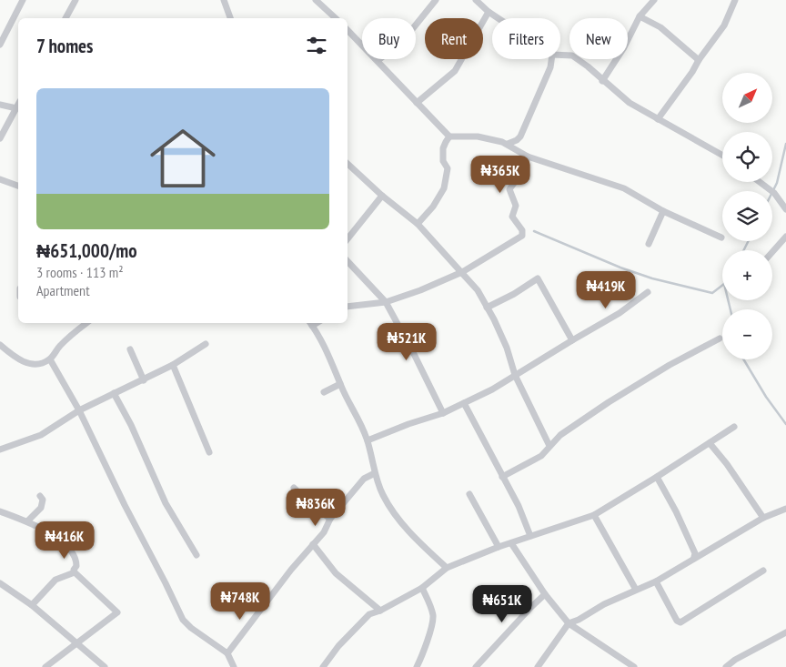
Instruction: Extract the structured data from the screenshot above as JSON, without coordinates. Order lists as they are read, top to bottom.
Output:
{
  "north": "top right",
  "page": {
    "chip": [
      "Buy",
      "Rent",
      "Filters",
      "New"
    ],
    "heading": "7 homes",
    "map_buttons": ["+", "−"],
    "list": [
      {
        "name": "₦651,000/mo",
        "note": "3 rooms · 113 m² · Apartment"
      }
    ],
    "price": [
      "₦365K",
      "₦419K",
      "₦521K",
      "₦836K",
      "₦416K",
      "₦748K",
      "₦651K"
    ]
  }
}
